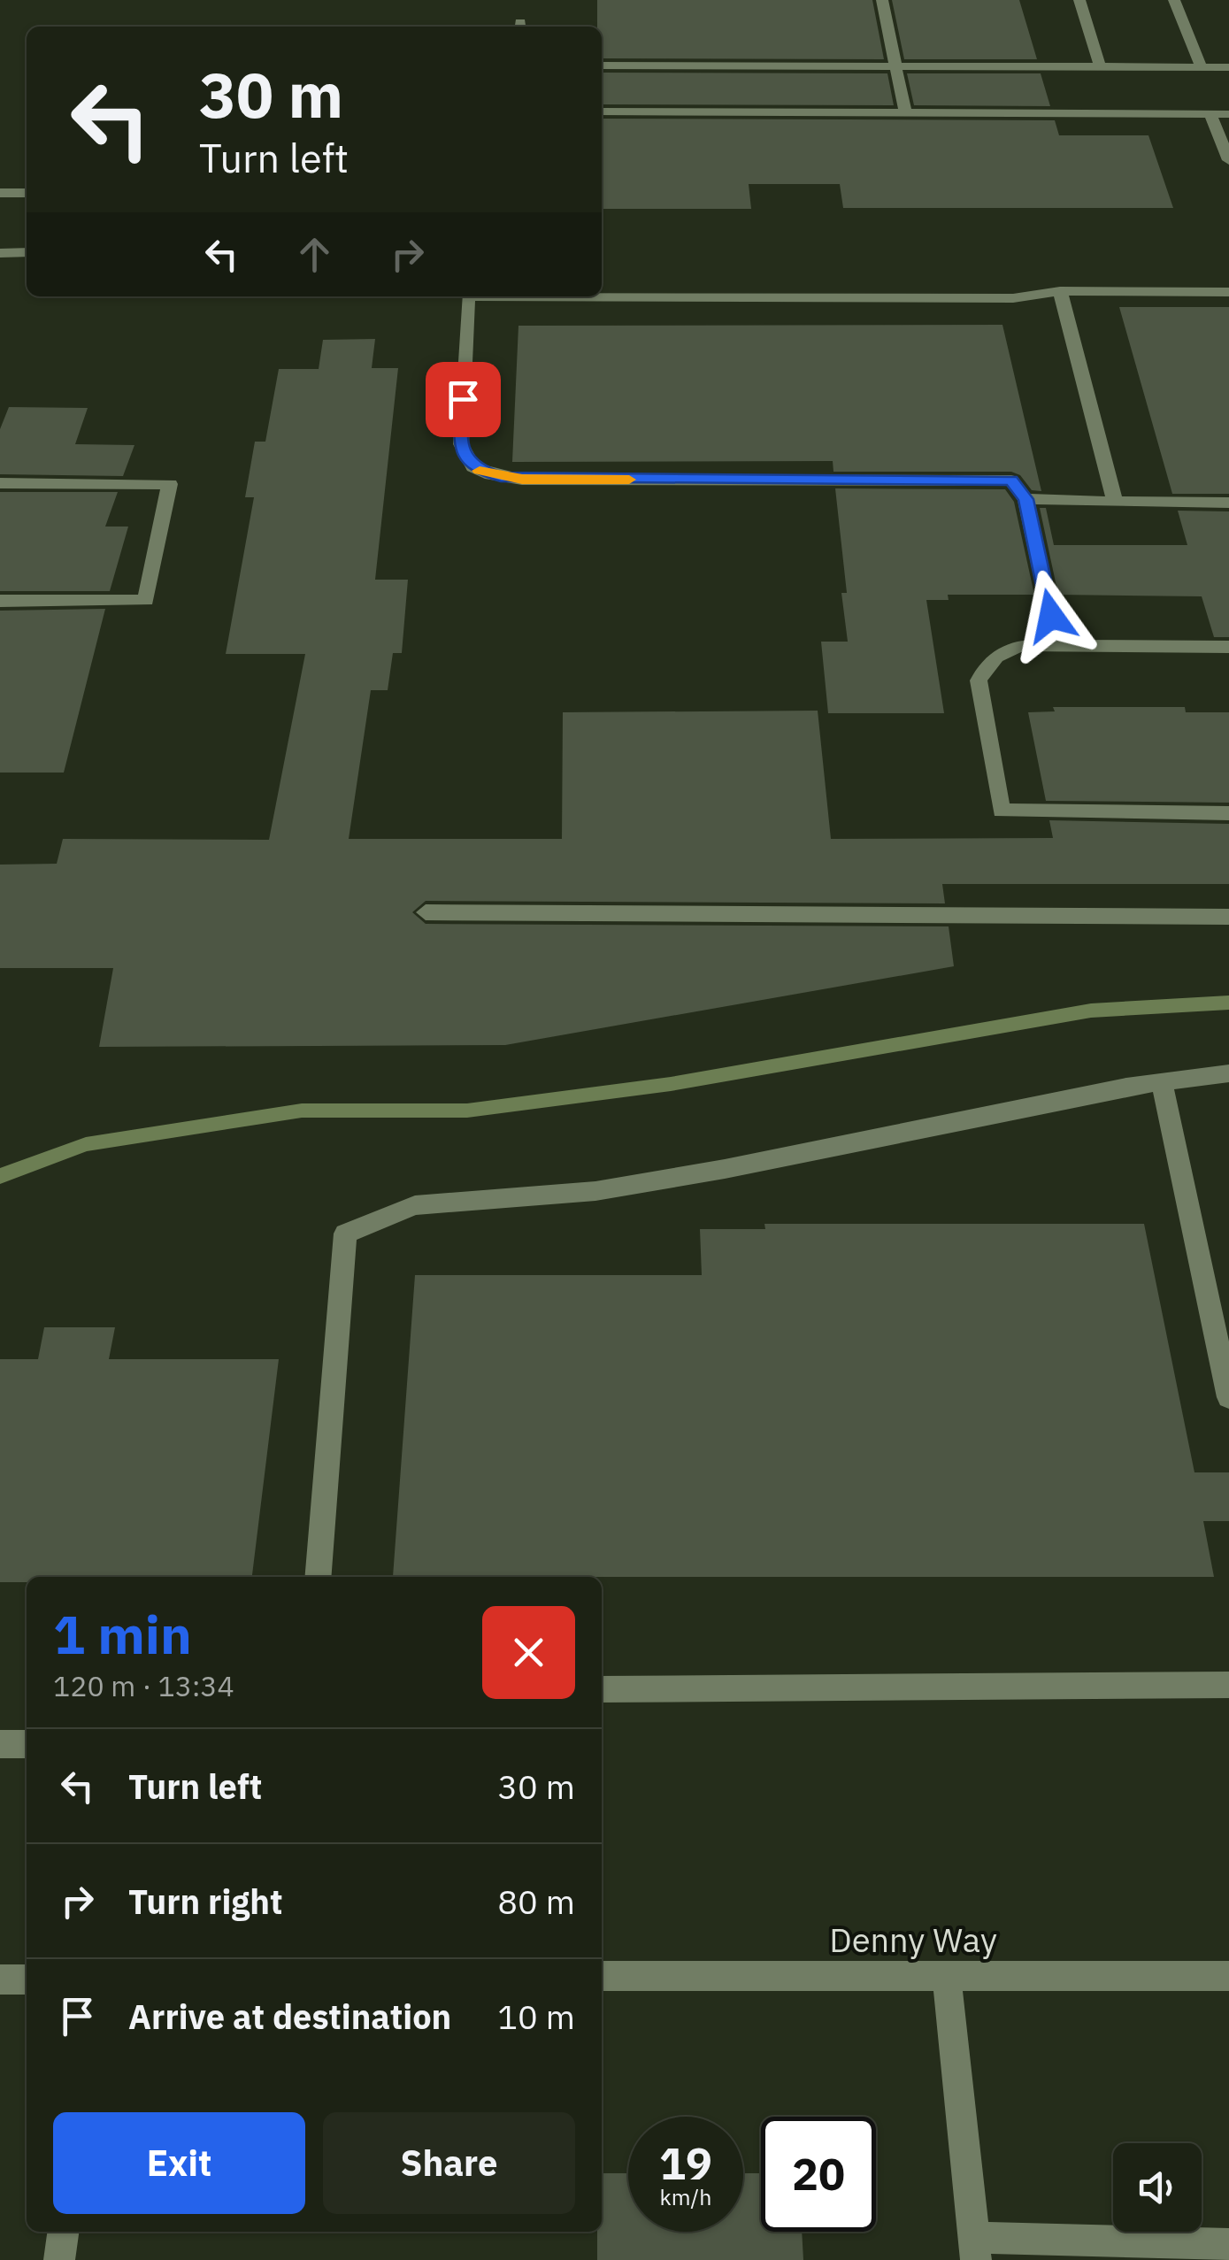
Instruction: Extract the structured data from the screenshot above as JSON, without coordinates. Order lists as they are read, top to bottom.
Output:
{
  "streets": {
    "street": ["Denny Way"]
  },
  "page": {
    "turn": ["30 m", "Turn left"],
    "heading": ["1 min", "120 m · 13:34"],
    "list": [
      {
        "name": "Turn left",
        "value": "30 m"
      },
      {
        "name": "Turn right",
        "value": "80 m"
      },
      {
        "name": "Arrive at destination",
        "value": "10 m"
      }
    ],
    "buttons": ["Exit", "Share"],
    "speed": "19 km/h",
    "limit": "20"
  }
}
